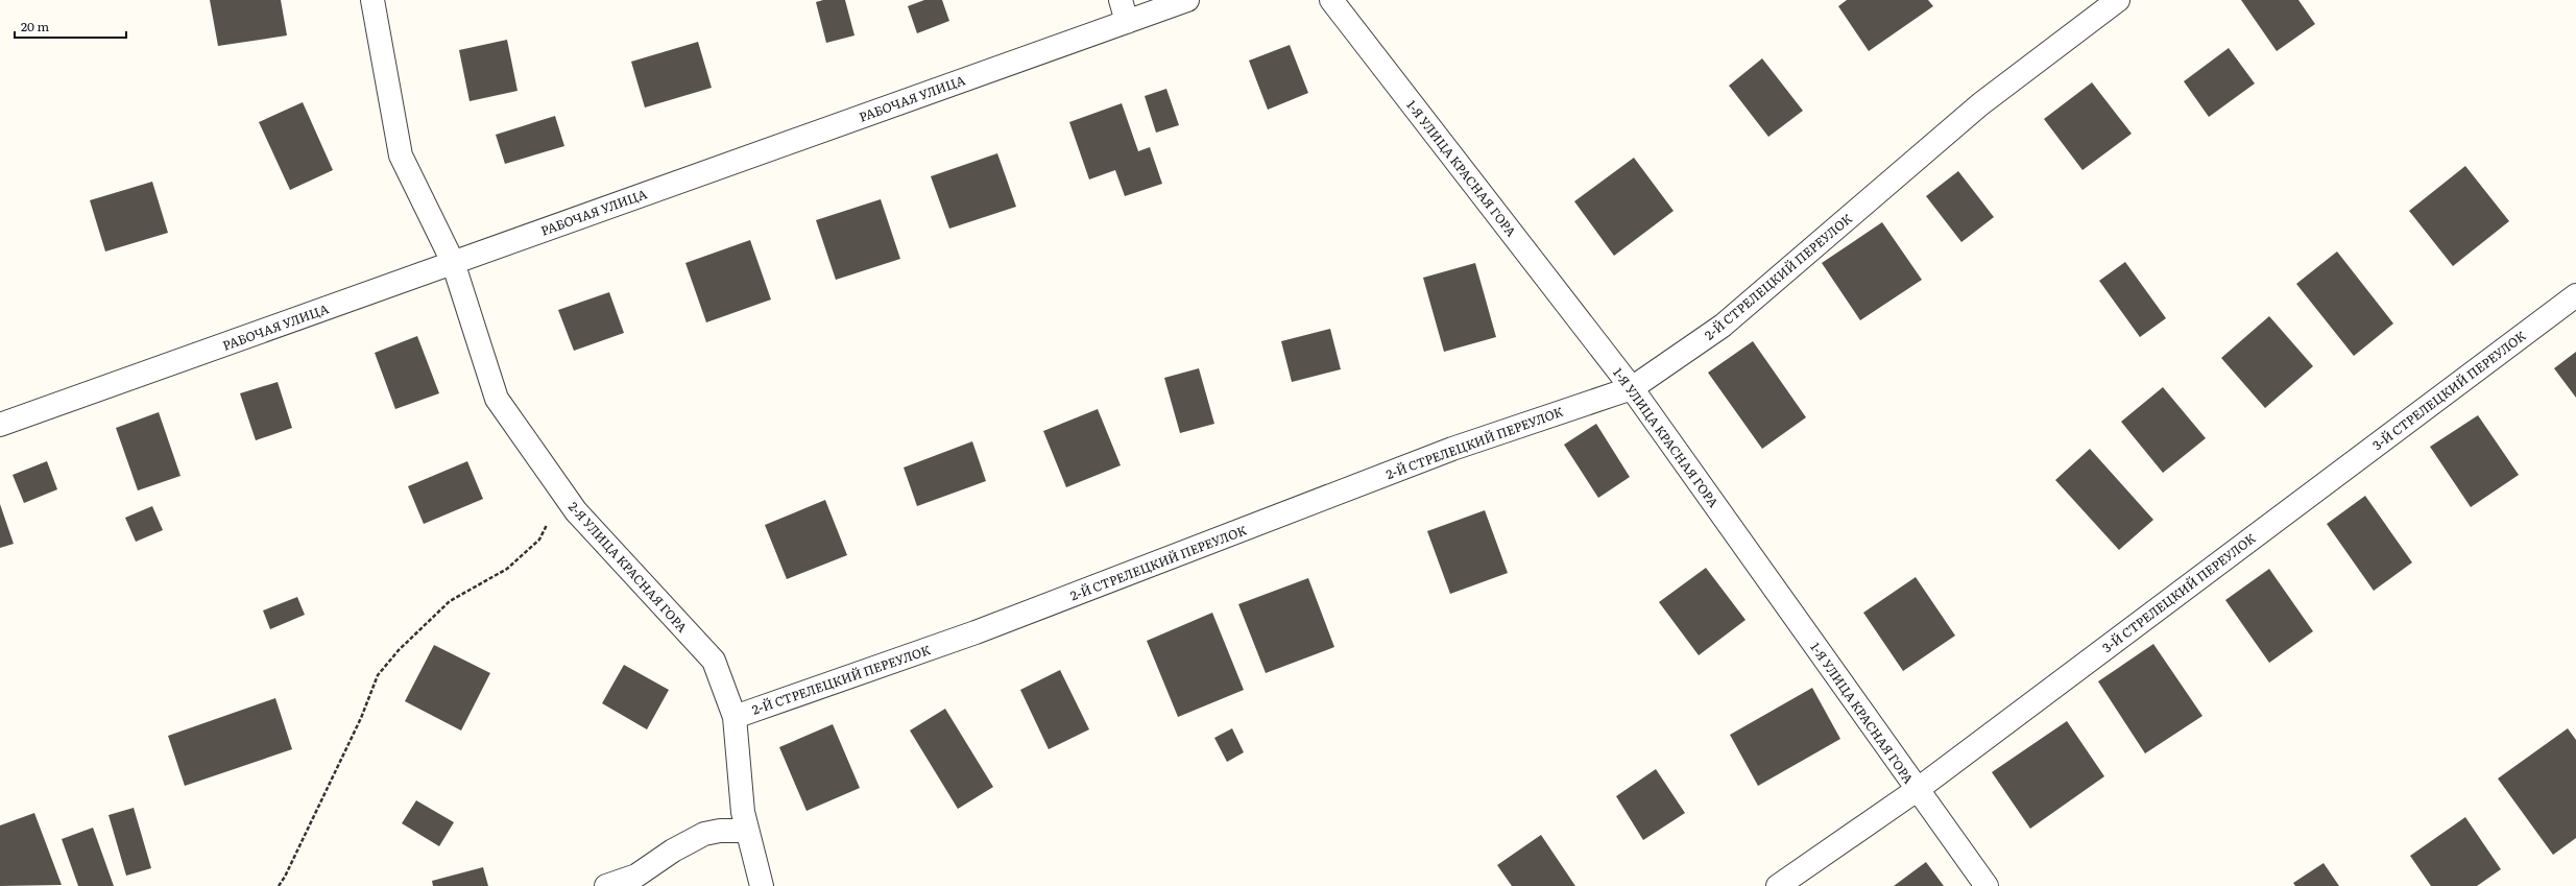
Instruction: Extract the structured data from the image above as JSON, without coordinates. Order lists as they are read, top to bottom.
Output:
{
  "streets": {
    "street": [
      "РАБОЧАЯ УЛИЦА",
      "1-Я УЛИЦА КРАСНАЯ ГОРА",
      "2-Й СТРЕЛЕЦКИЙ ПЕРЕУЛОК",
      "3-Й СТРЕЛЕЦКИЙ ПЕРЕУЛОК",
      "2-Я УЛИЦА КРАСНАЯ ГОРА"
    ]
  },
  "crossings": [
    ["РАБОЧАЯ УЛИЦА", "2-Я УЛИЦА КРАСНАЯ ГОРА"],
    ["1-Я УЛИЦА КРАСНАЯ ГОРА", "2-Й СТРЕЛЕЦКИЙ ПЕРЕУЛОК"],
    ["1-Я УЛИЦА КРАСНАЯ ГОРА", "3-Й СТРЕЛЕЦКИЙ ПЕРЕУЛОК"],
    ["2-Й СТРЕЛЕЦКИЙ ПЕРЕУЛОК", "2-Я УЛИЦА КРАСНАЯ ГОРА"]
  ],
  "scale_bar": "20 m"
}
